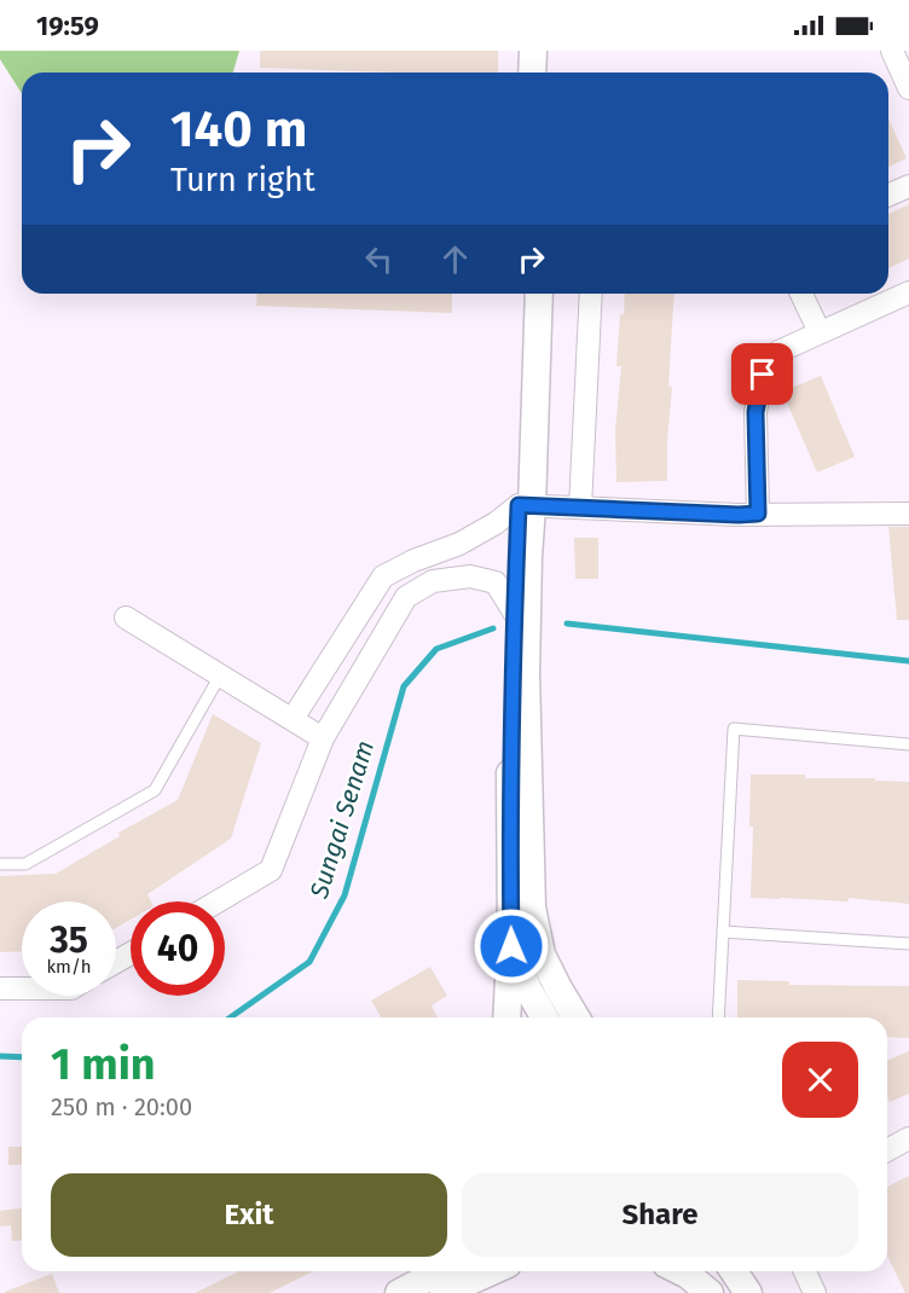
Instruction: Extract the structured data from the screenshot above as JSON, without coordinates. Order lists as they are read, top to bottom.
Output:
{
  "water": ["Sungai Senam"],
  "page": {
    "status": "19:59",
    "turn": ["140 m", "Turn right"],
    "speed": "35 km/h",
    "limit": "40",
    "heading": ["1 min", "250 m · 20:00"],
    "buttons": ["Exit", "Share"]
  }
}
